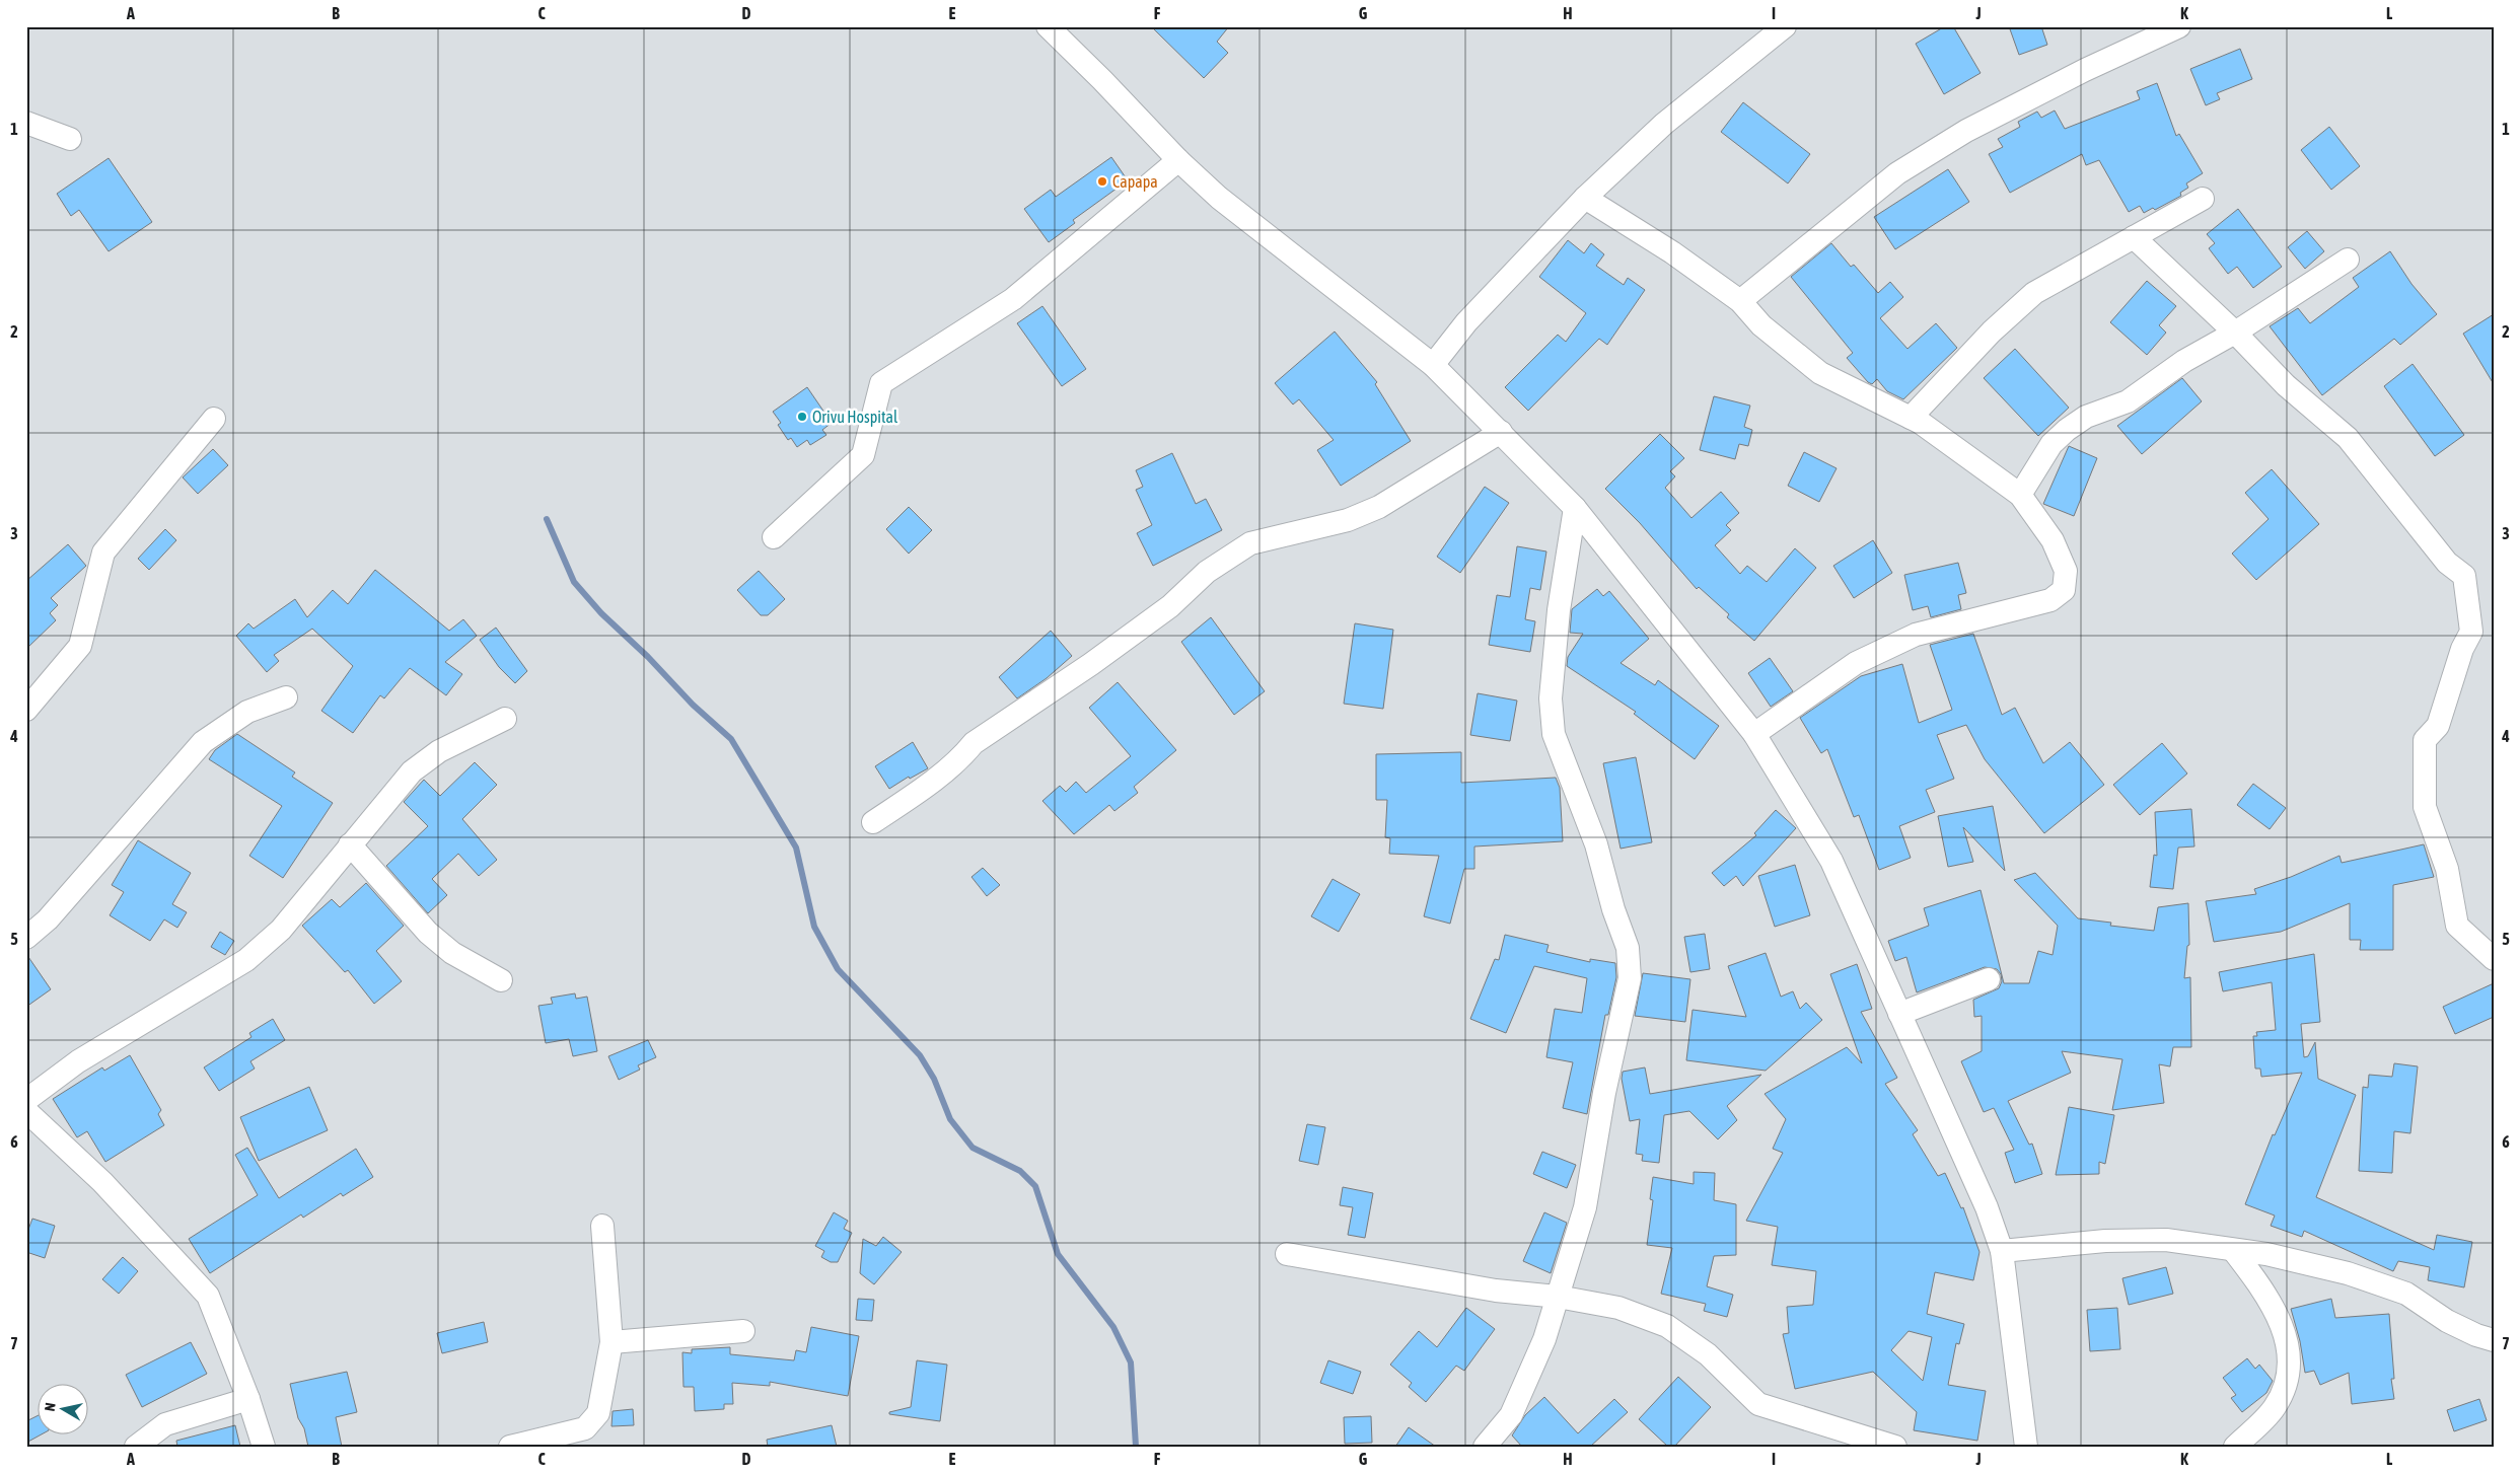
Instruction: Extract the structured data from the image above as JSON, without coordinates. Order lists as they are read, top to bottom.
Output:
{
  "places": ["Capapa", "Orivu Hospital"],
  "north": "left",
  "grid": {
    "columns": [
      "A",
      "B",
      "C",
      "D",
      "E",
      "F",
      "G",
      "H",
      "I",
      "J",
      "K",
      "L"
    ],
    "rows": [
      "1",
      "2",
      "3",
      "4",
      "5",
      "6",
      "7"
    ]
  }
}
